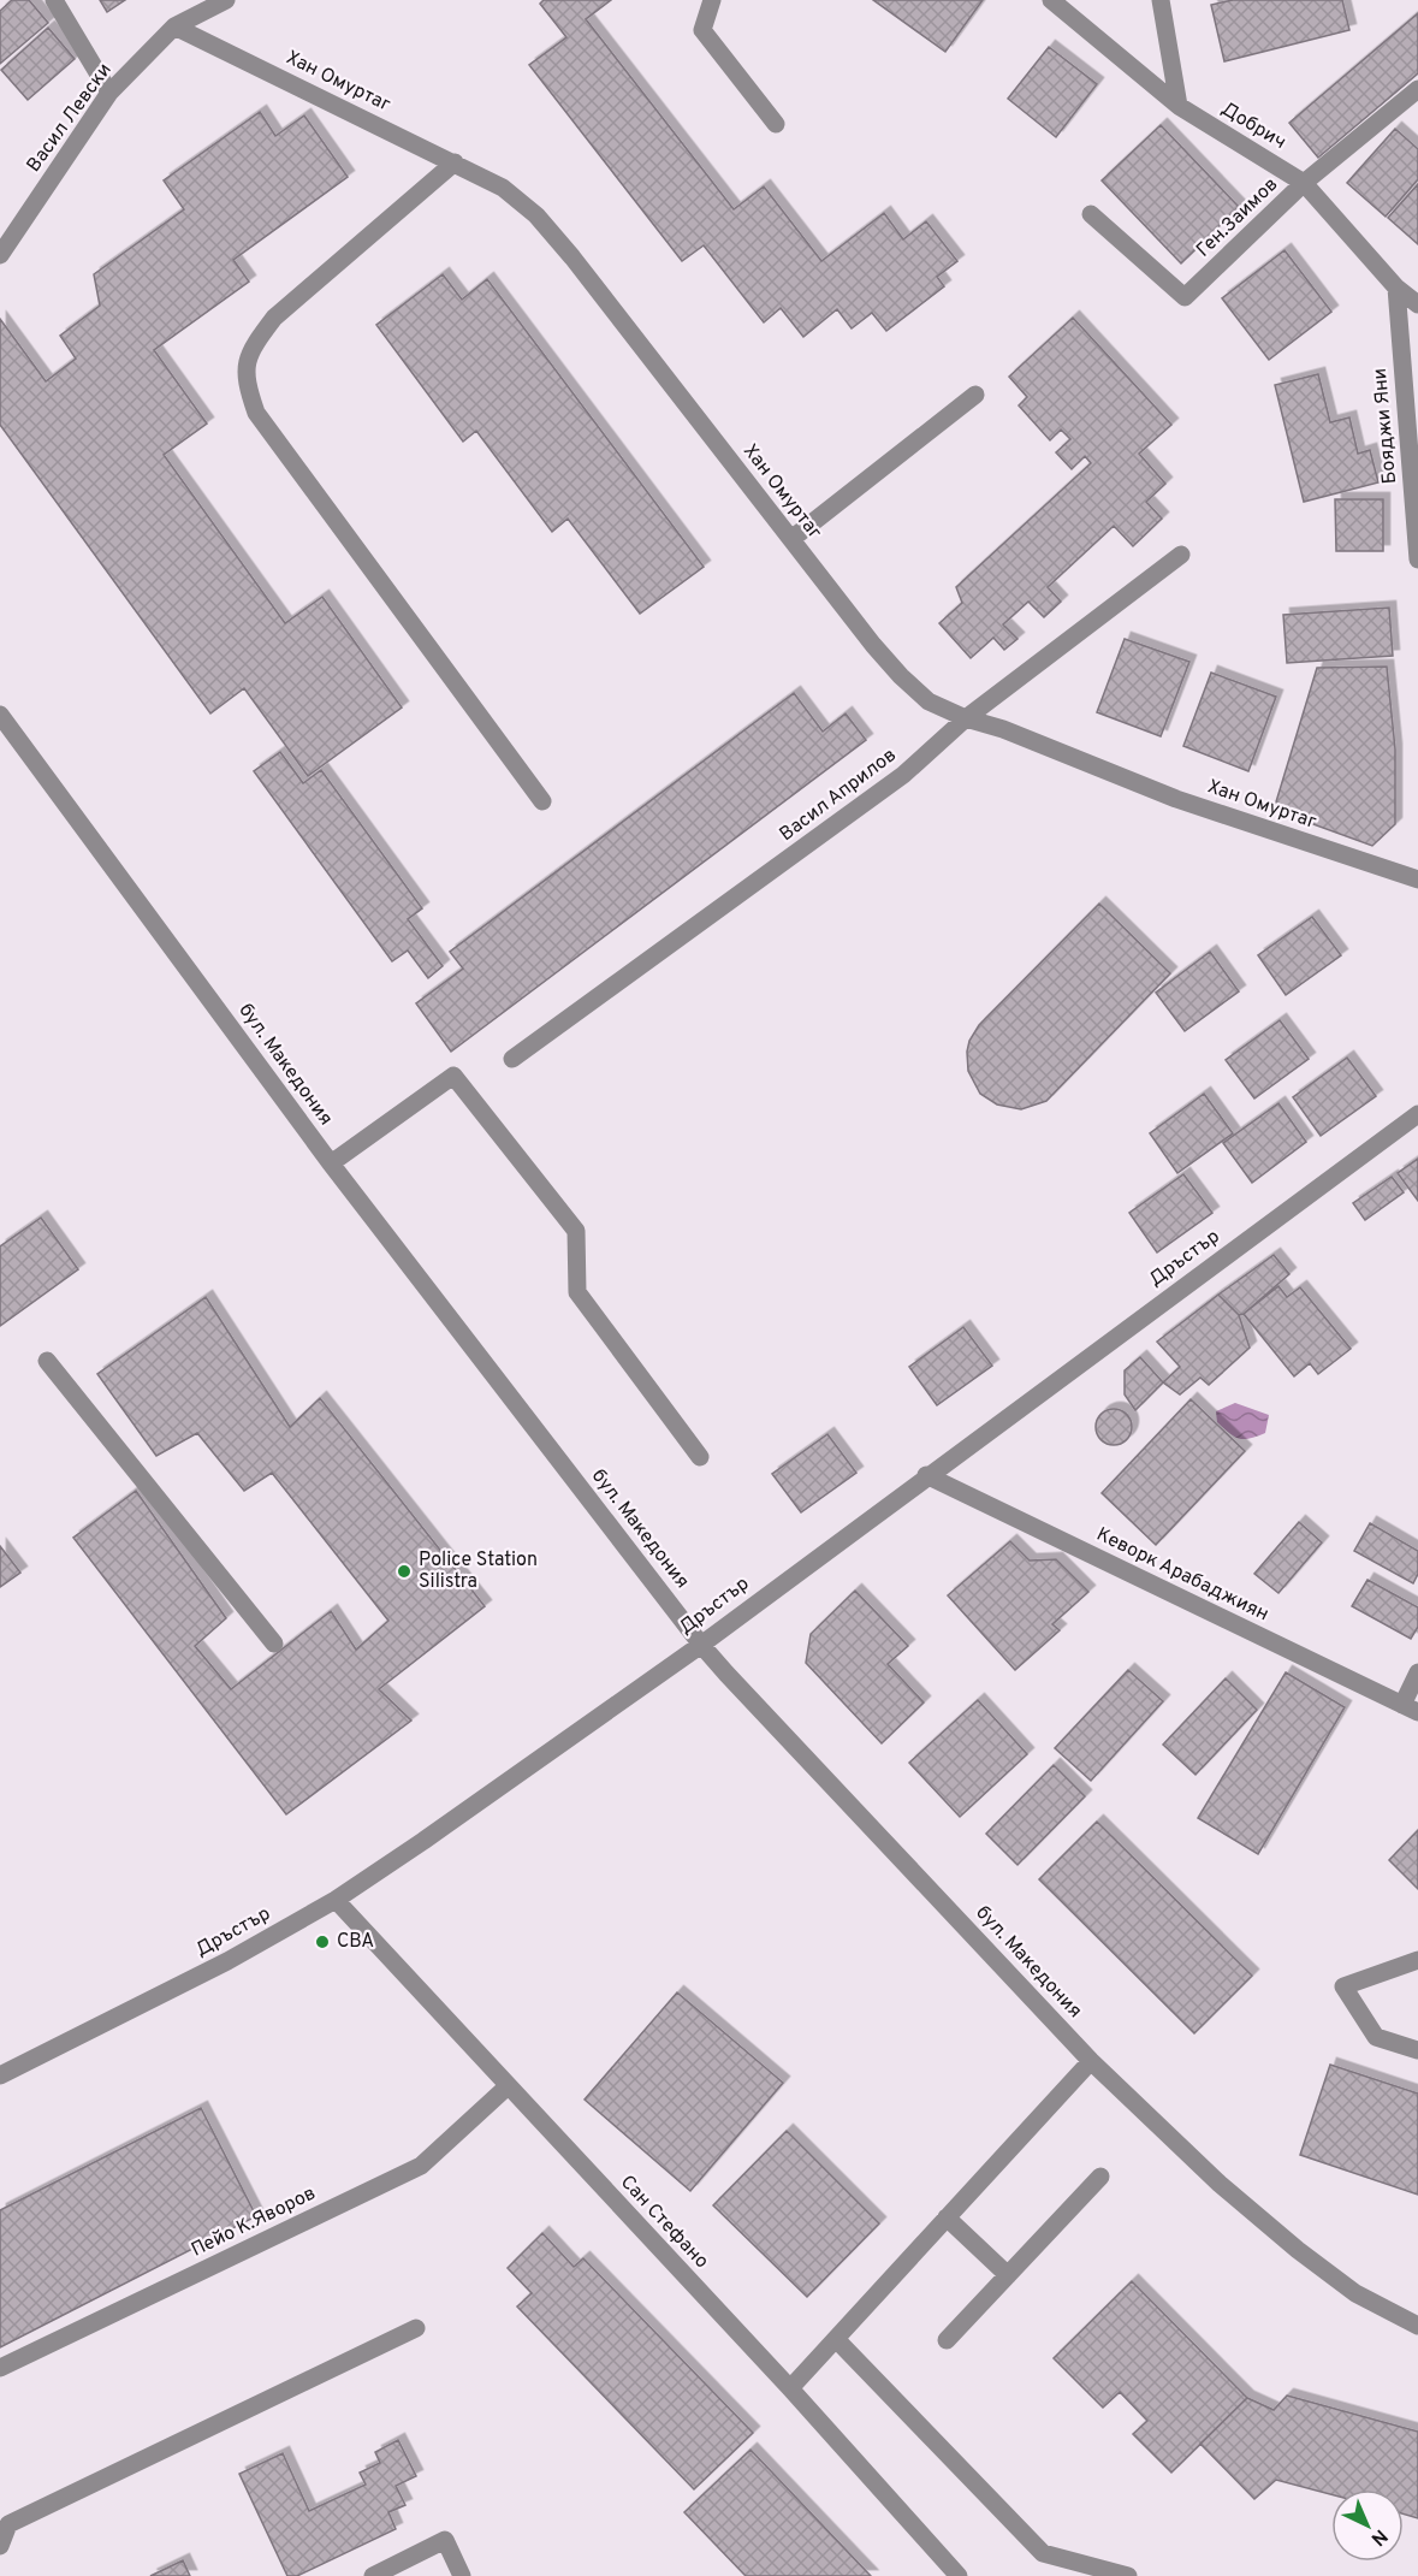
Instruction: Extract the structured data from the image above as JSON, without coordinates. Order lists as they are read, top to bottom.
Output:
{
  "streets": {
    "street": [
      "Хан Омуртаг",
      "Васил Левски",
      "Добрич",
      "Ген.Заимов",
      "Бояджи Яни",
      "Васил Априлов",
      "бул. Македония",
      "Дръстър",
      "Кеворк Арабаджиян",
      "Пейо К.Яворов",
      "Сан Стефано"
    ]
  },
  "crossings": [
    ["Хан Омуртаг", "Васил Левски"],
    ["Хан Омуртаг", "Васил Априлов"],
    ["Добрич", "Ген.Заимов"],
    ["Добрич", "Бояджи Яни"],
    ["бул. Македония", "Дръстър"],
    ["Дръстър", "Кеворк Арабаджиян"],
    ["Дръстър", "Сан Стефано"],
    ["Пейо К.Яворов", "Сан Стефано"]
  ],
  "places": ["Police Station Silistra", "CBA"],
  "north": "bottom right"
}
